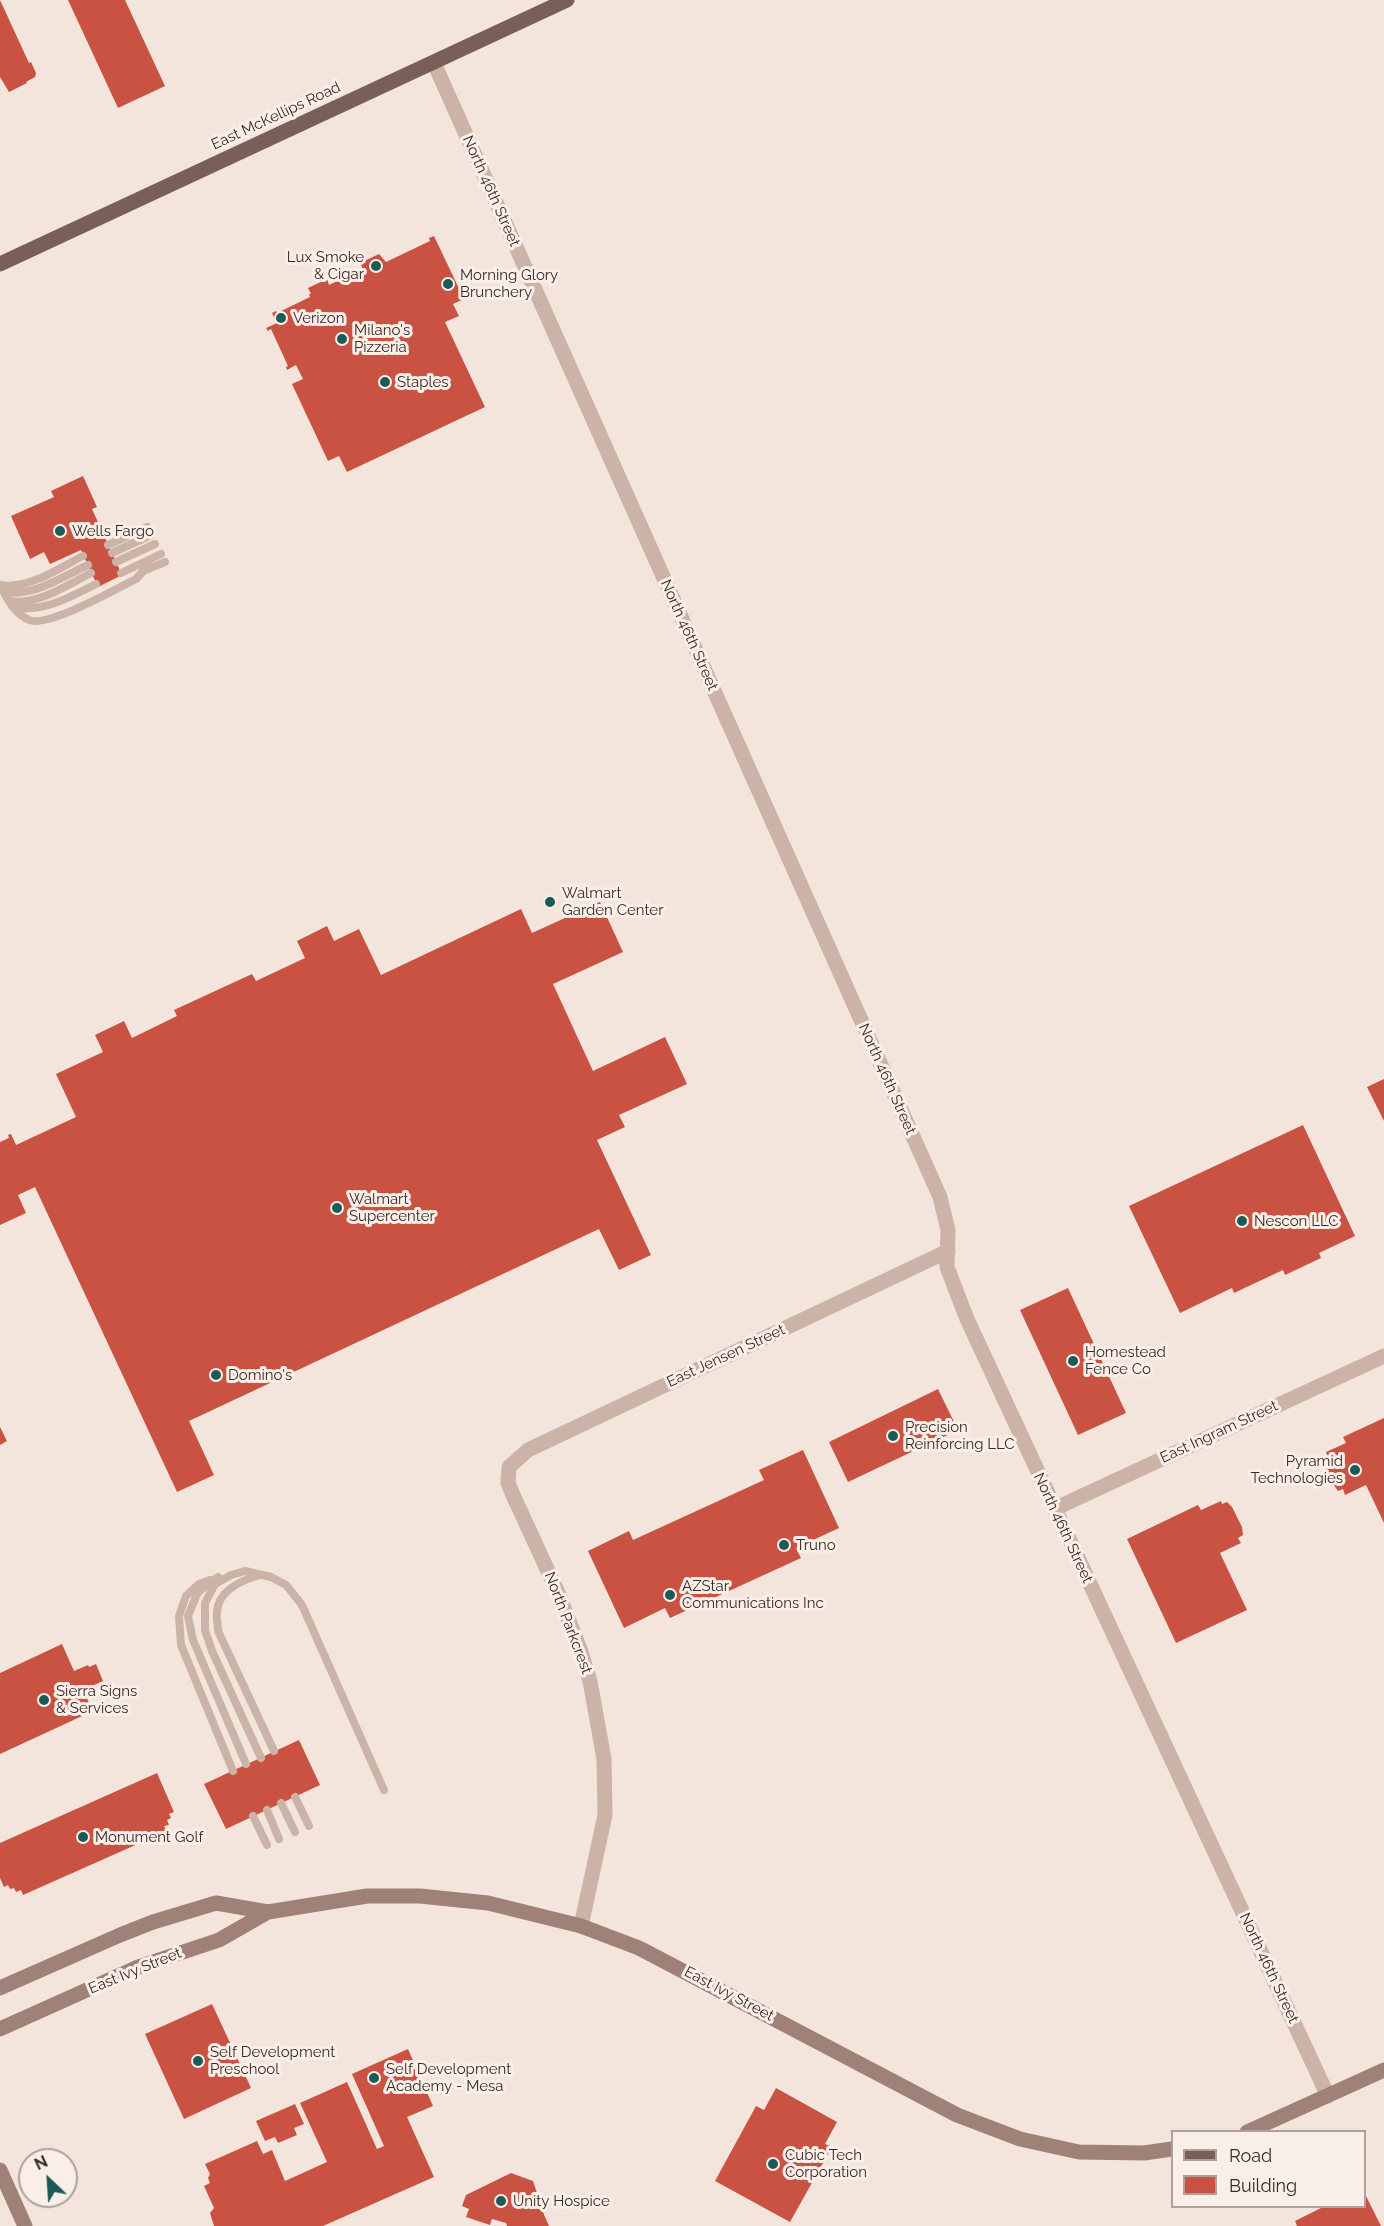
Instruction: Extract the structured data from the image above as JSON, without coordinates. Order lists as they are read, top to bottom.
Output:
{
  "streets": {
    "main road": ["East McKellips Road"],
    "street": [
      "North 46th Street",
      "East Jensen Street",
      "East Ingram Street",
      "North Parkcrest",
      "East Ivy Street"
    ]
  },
  "crossings": [
    ["East McKellips Road", "North 46th Street"],
    ["North 46th Street", "East Jensen Street"],
    ["North 46th Street", "East Ingram Street"],
    ["East Jensen Street", "North Parkcrest"],
    ["North Parkcrest", "East Ivy Street"]
  ],
  "places": [
    "Lux Smoke & Cigar",
    "Morning Glory Brunchery",
    "Verizon",
    "Milano's Pizzeria",
    "Staples",
    "Wells Fargo",
    "Walmart Garden Center",
    "Walmart Supercenter",
    "Nescon LLC",
    "Homestead Fence Co",
    "Domino's",
    "Precision Reinforcing LLC",
    "Pyramid Technologies",
    "Truno",
    "AZStar Communications Inc",
    "Sierra Signs & Services",
    "Monument Golf",
    "Self Development Preschool",
    "Self Development Academy - Mesa",
    "Cubic Tech Corporation",
    "Unity Hospice"
  ],
  "legend": ["Road", "Building"],
  "north": "top left"
}
